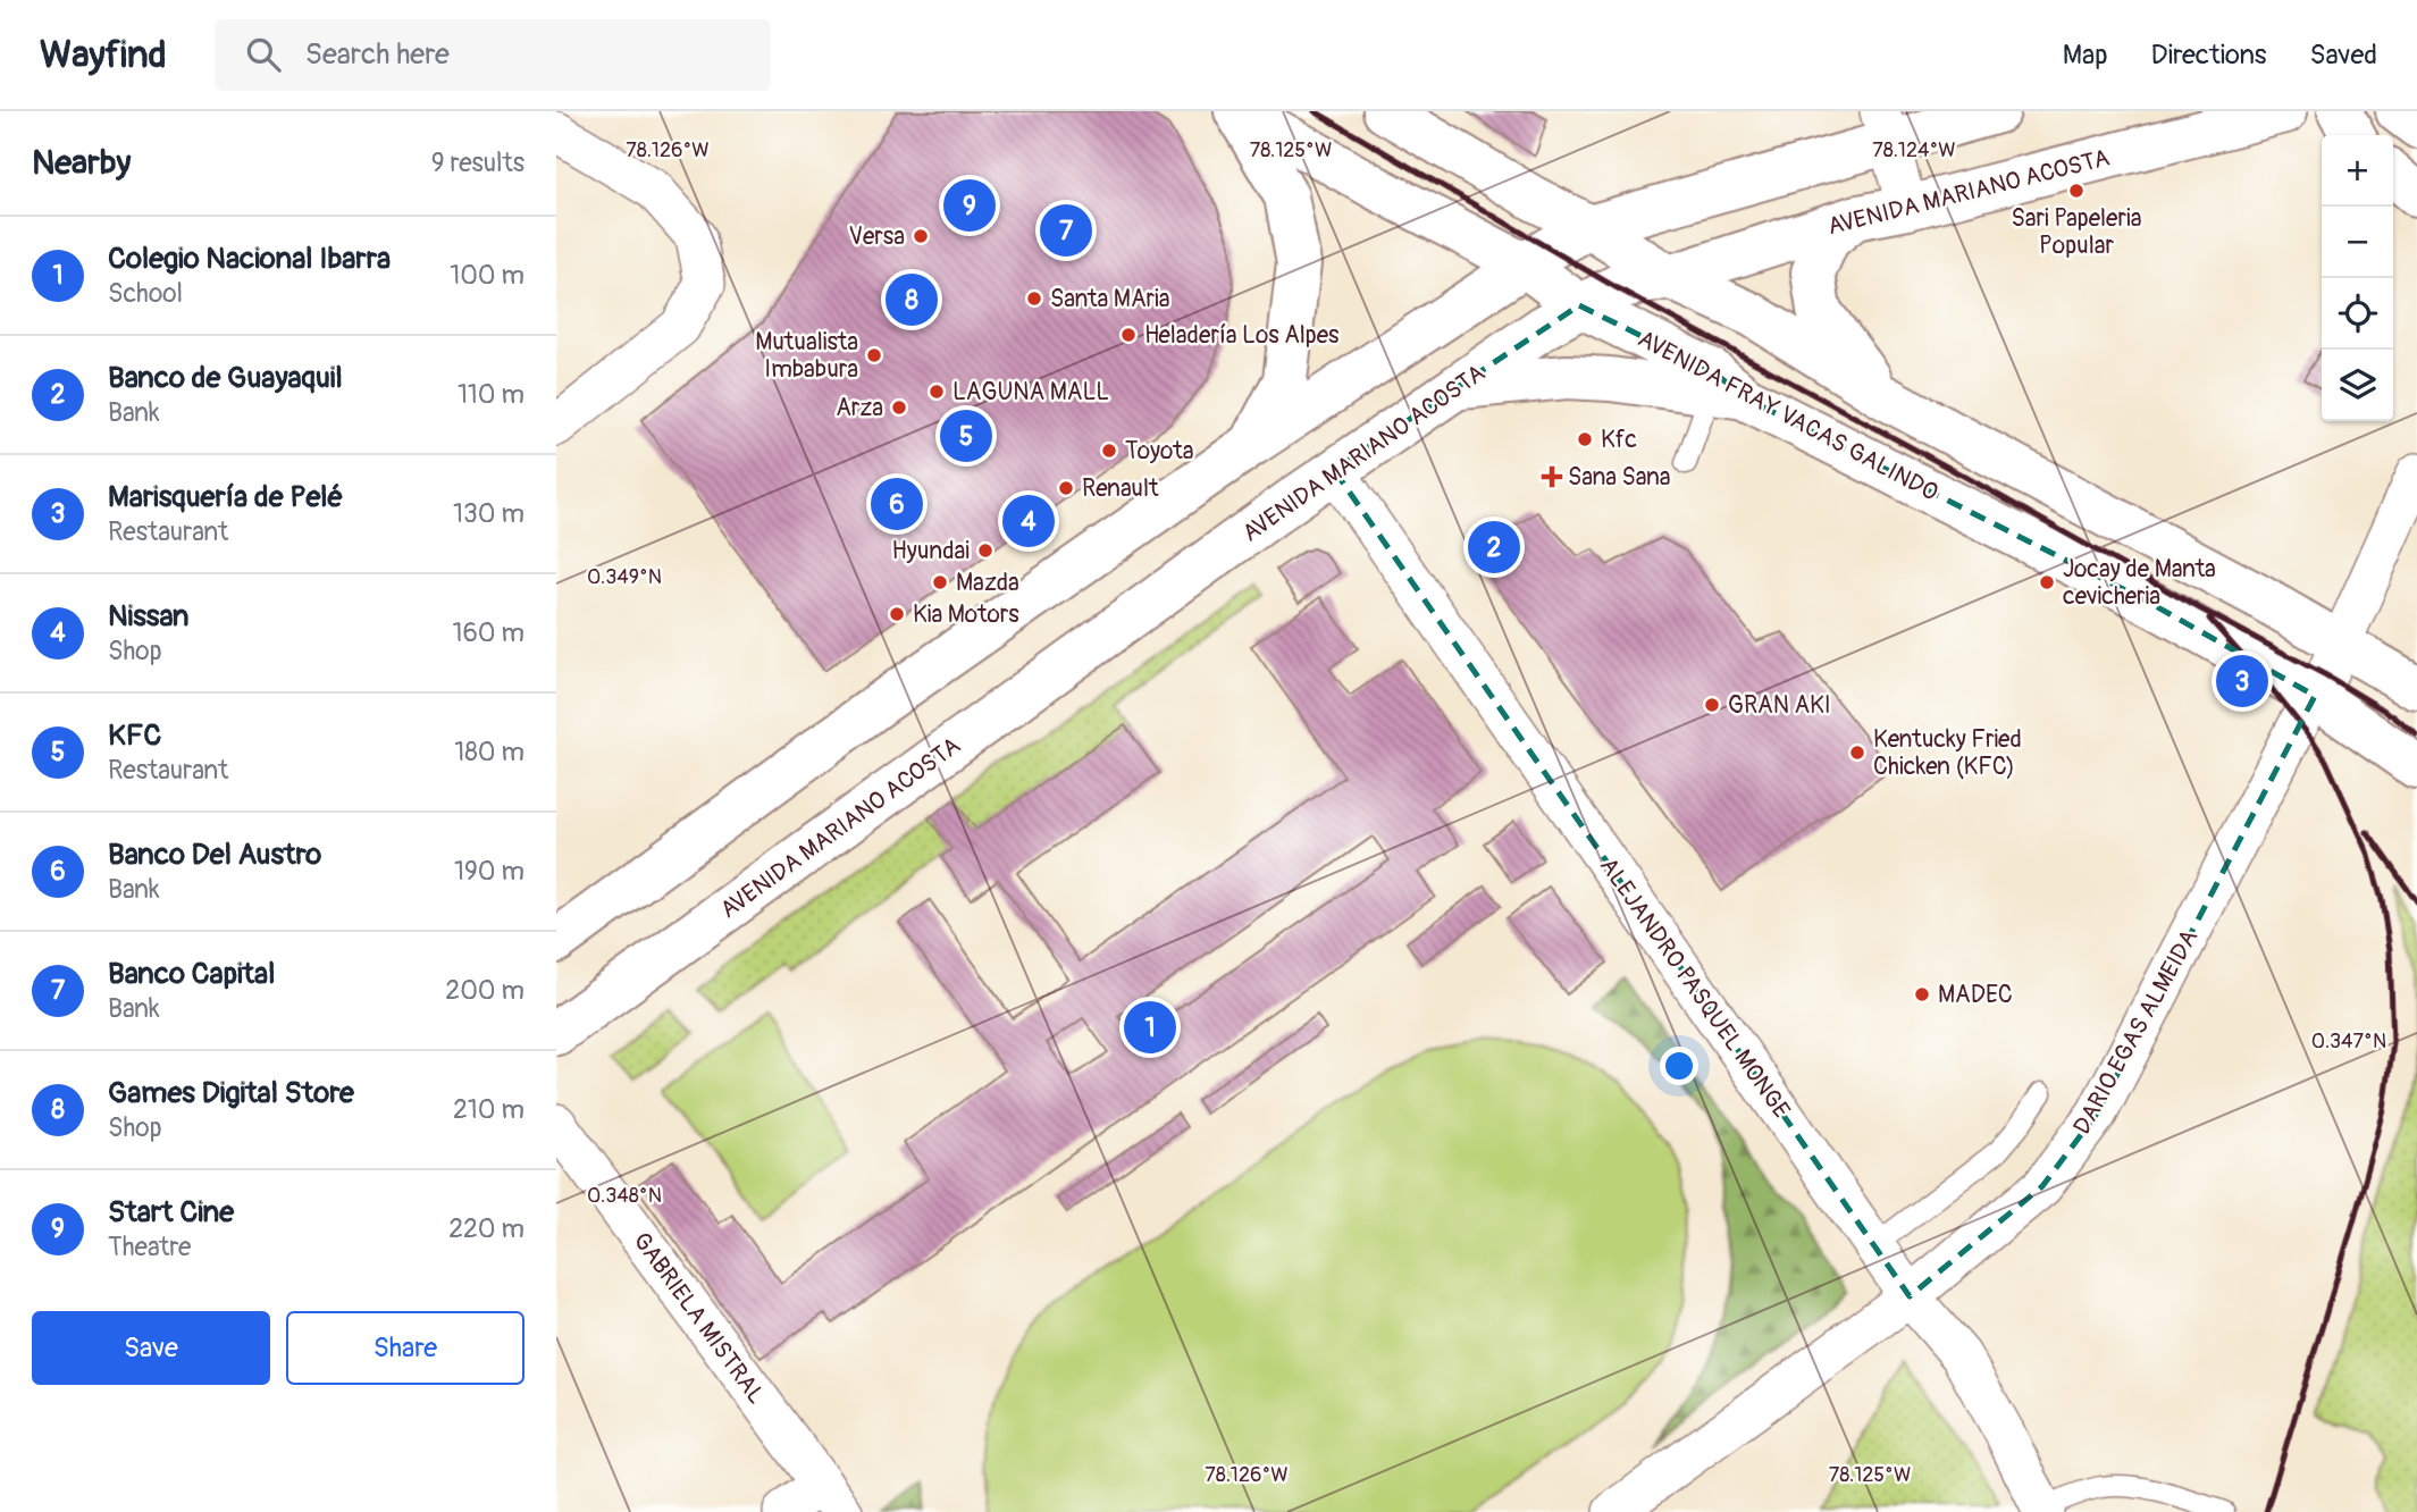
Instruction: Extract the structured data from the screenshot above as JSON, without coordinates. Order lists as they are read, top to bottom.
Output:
{
  "streets": {
    "main road": ["AVENIDA MARIANO ACOSTA", "AVENIDA FRAY VACAS GALINDO"],
    "street": ["ALEJANDRO PASQUEL MONGE", "DARIO EGAS ALMEIDA", "GABRIELA MISTRAL"]
  },
  "crossings": [
    ["AVENIDA MARIANO ACOSTA", "AVENIDA FRAY VACAS GALINDO"],
    ["AVENIDA MARIANO ACOSTA", "ALEJANDRO PASQUEL MONGE"],
    ["AVENIDA FRAY VACAS GALINDO", "DARIO EGAS ALMEIDA"],
    ["ALEJANDRO PASQUEL MONGE", "DARIO EGAS ALMEIDA"]
  ],
  "places": {
    "other": [
      "Sari Papeleria Popular",
      "Versa",
      "Santa MAria",
      "Heladería Los Alpes",
      "Mutualista Imbabura",
      "LAGUNA MALL",
      "Arza",
      "Kfc",
      "Toyota",
      "Renault",
      "Hyundai",
      "Mazda",
      "Jocay de Manta cevicheria",
      "Kia Motors",
      "GRAN AKI",
      "Kentucky Fried Chicken (KFC)",
      "MADEC"
    ],
    "health": ["Sana Sana"]
  },
  "page": {
    "header": "Wayfind",
    "search": "Search here",
    "nav": ["Map", "Directions", "Saved"],
    "heading": ["Nearby", "9 results"],
    "map_buttons": ["+", "−"],
    "pins": [
      "9",
      "7",
      "8",
      "5",
      "6",
      "4",
      "2",
      "3",
      "1"
    ],
    "list": [
      {
        "mark": "1",
        "name": "Colegio Nacional Ibarra",
        "note": "School",
        "value": "100 m"
      },
      {
        "mark": "2",
        "name": "Banco de Guayaquil",
        "note": "Bank",
        "value": "110 m"
      },
      {
        "mark": "3",
        "name": "Marisquería de Pelé",
        "note": "Restaurant",
        "value": "130 m"
      },
      {
        "mark": "4",
        "name": "Nissan",
        "note": "Shop",
        "value": "160 m"
      },
      {
        "mark": "5",
        "name": "KFC",
        "note": "Restaurant",
        "value": "180 m"
      },
      {
        "mark": "6",
        "name": "Banco Del Austro",
        "note": "Bank",
        "value": "190 m"
      },
      {
        "mark": "7",
        "name": "Banco Capital",
        "note": "Bank",
        "value": "200 m"
      },
      {
        "mark": "8",
        "name": "Games Digital Store",
        "note": "Shop",
        "value": "210 m"
      },
      {
        "mark": "9",
        "name": "Start Cine",
        "note": "Theatre",
        "value": "220 m"
      }
    ],
    "buttons": ["Save", "Share"]
  },
  "coordinates": [
    "78.126°W",
    "78.125°W",
    "78.124°W",
    "0.349°N",
    "0.347°N",
    "0.348°N"
  ]
}
